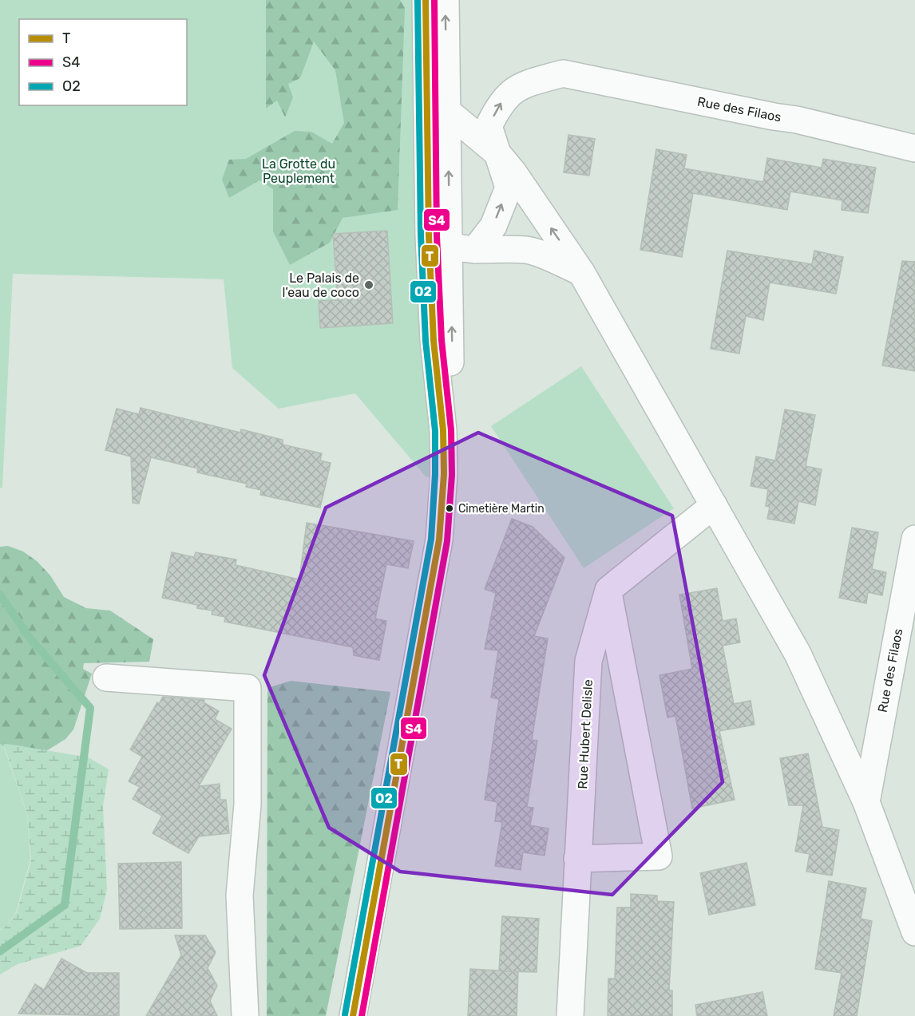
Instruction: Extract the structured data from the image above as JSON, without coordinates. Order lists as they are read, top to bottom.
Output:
{
  "streets": {
    "main road": ["Rue des Filaos", "Rue Hubert Delisle"]
  },
  "one_way": ["Rue des Filaos"],
  "parks": ["La Grotte du Peuplement"],
  "places": ["Le Palais de l’eau de coco", "Cimetière Martin"],
  "lines": ["transit line T", "transit line S4", "transit line O2"],
  "legend": ["T", "S4", "O2"]
}
